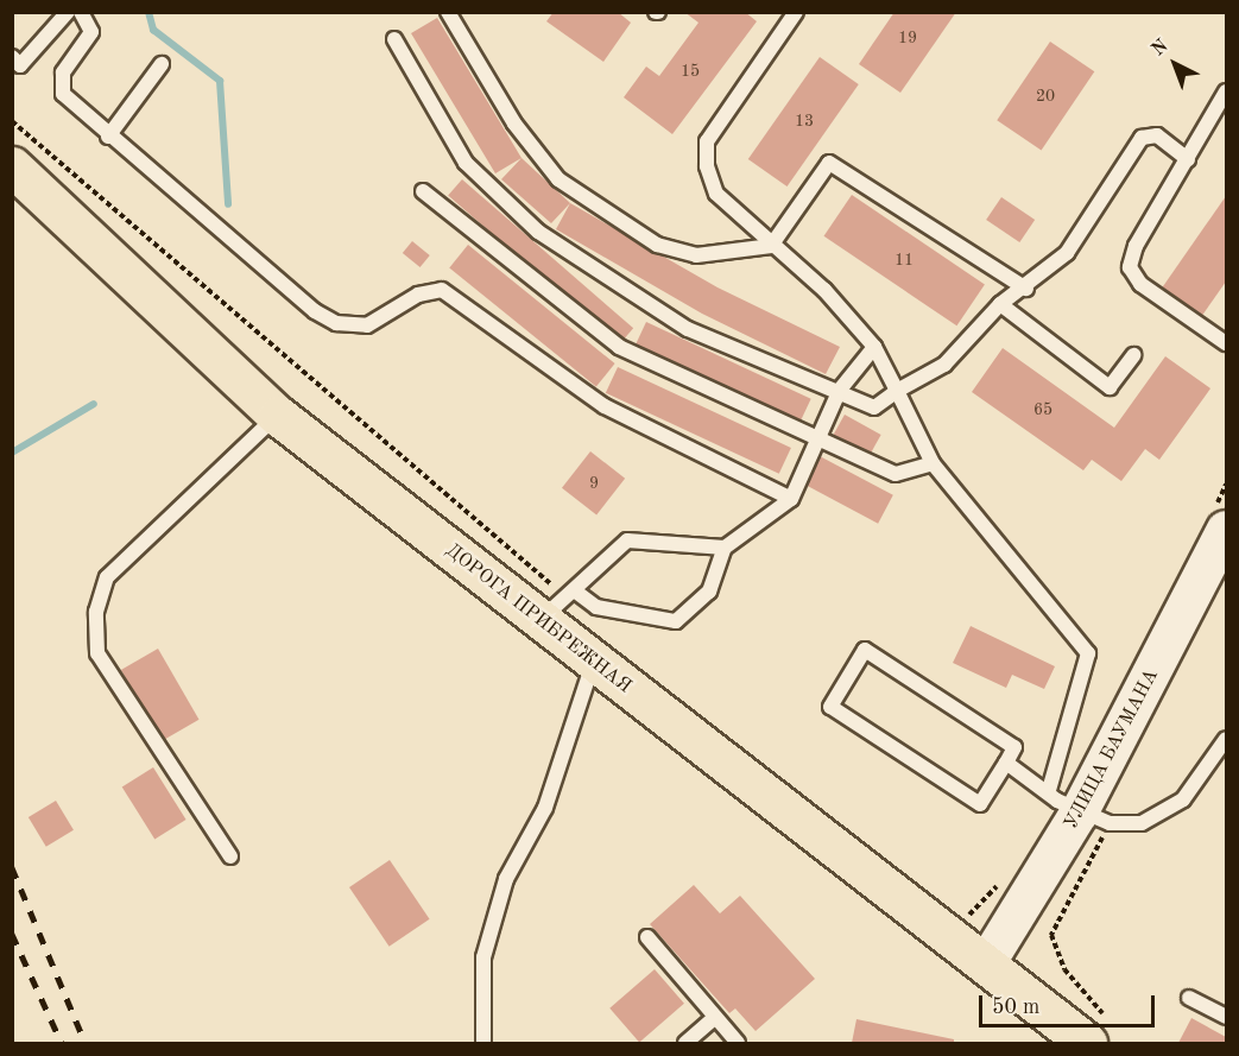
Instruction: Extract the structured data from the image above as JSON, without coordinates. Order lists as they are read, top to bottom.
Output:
{
  "streets": {
    "highway": ["ДОРОГА ПРИБРЕЖНАЯ"],
    "street": ["УЛИЦА БАУМАНА"]
  },
  "crossings": [
    ["ДОРОГА ПРИБРЕЖНАЯ", "УЛИЦА БАУМАНА"]
  ],
  "house_numbers": [
    "19",
    "15",
    "20",
    "13",
    "11",
    "65",
    "9"
  ],
  "scale_bar": "50 m",
  "north": "top left"
}
